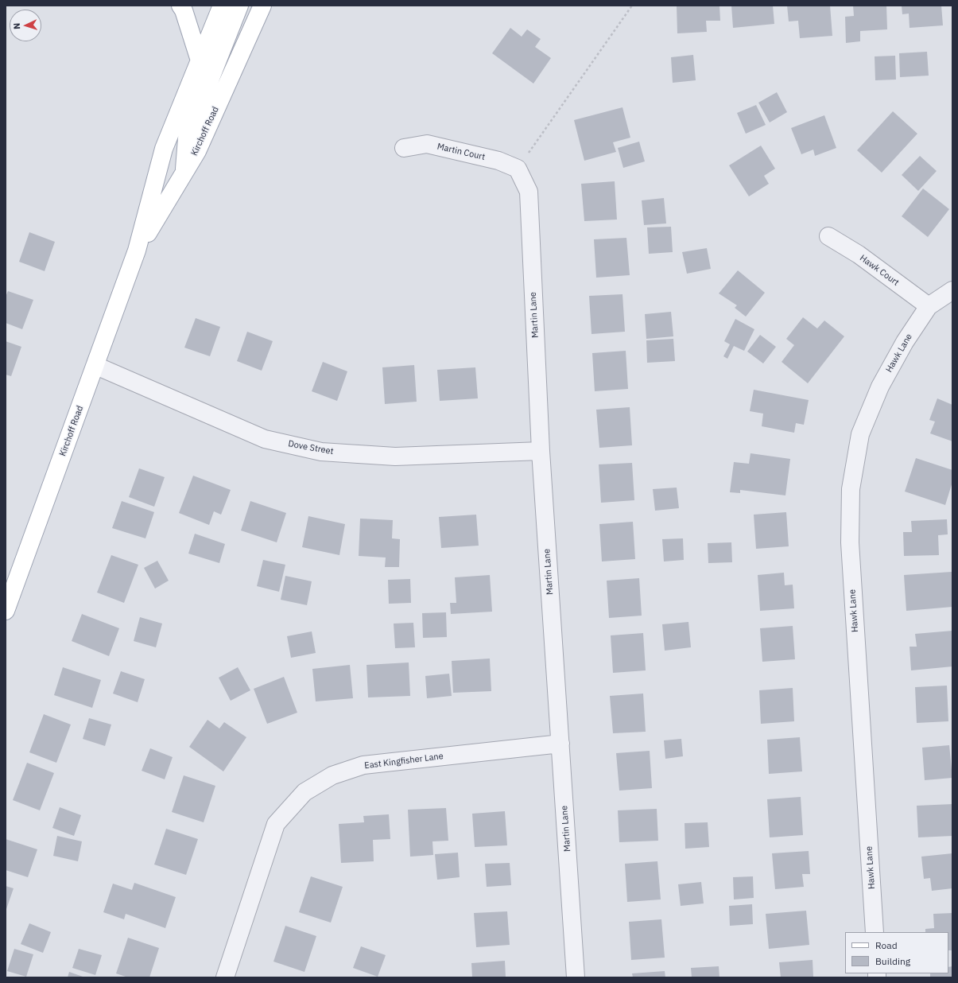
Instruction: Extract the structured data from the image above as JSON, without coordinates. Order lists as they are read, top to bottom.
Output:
{
  "streets": {
    "main road": ["Kirchoff Road"],
    "street": [
      "Martin Court",
      "Hawk Court",
      "Martin Lane",
      "Hawk Lane",
      "Dove Street",
      "East Kingfisher Lane"
    ]
  },
  "crossings": [
    ["Kirchoff Road", "Dove Street"],
    ["Martin Court", "Martin Lane"],
    ["Hawk Court", "Hawk Lane"],
    ["Martin Lane", "Dove Street"],
    ["Martin Lane", "East Kingfisher Lane"]
  ],
  "legend": ["Road", "Building"],
  "north": "left"
}
